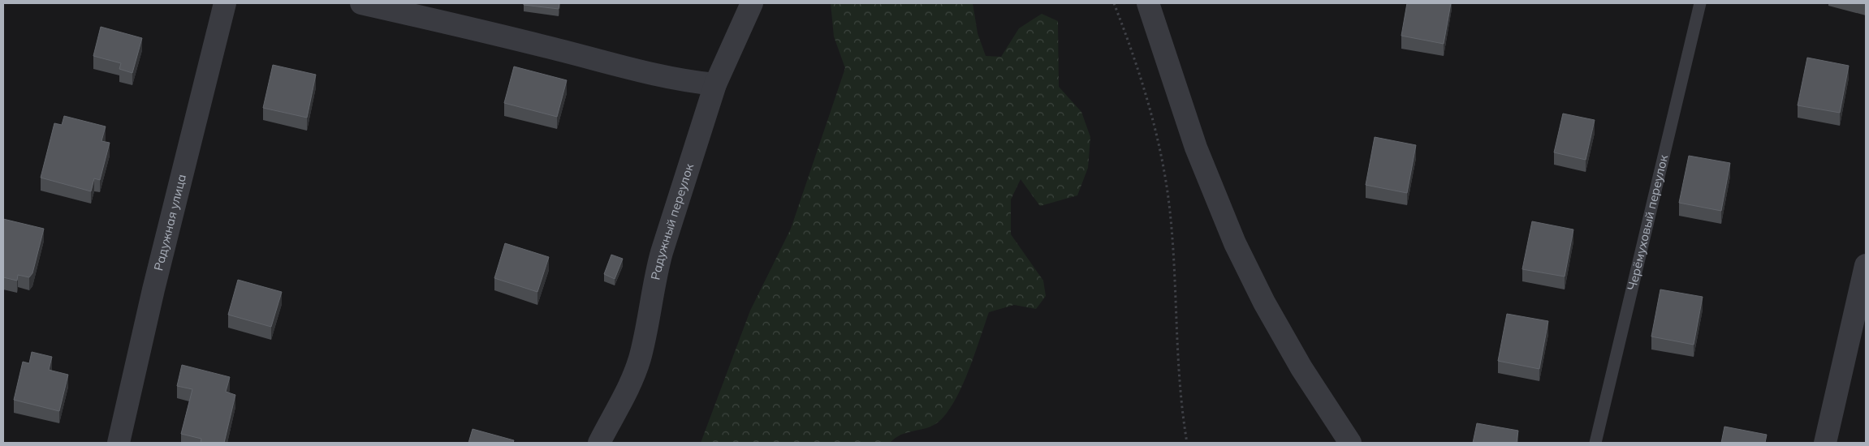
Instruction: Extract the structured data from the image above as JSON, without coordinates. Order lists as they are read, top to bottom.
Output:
{
  "streets": {
    "street": ["Радужная улица", "Радужный переулок"],
    "lane": ["Черёмуховый переулок"]
  }
}
